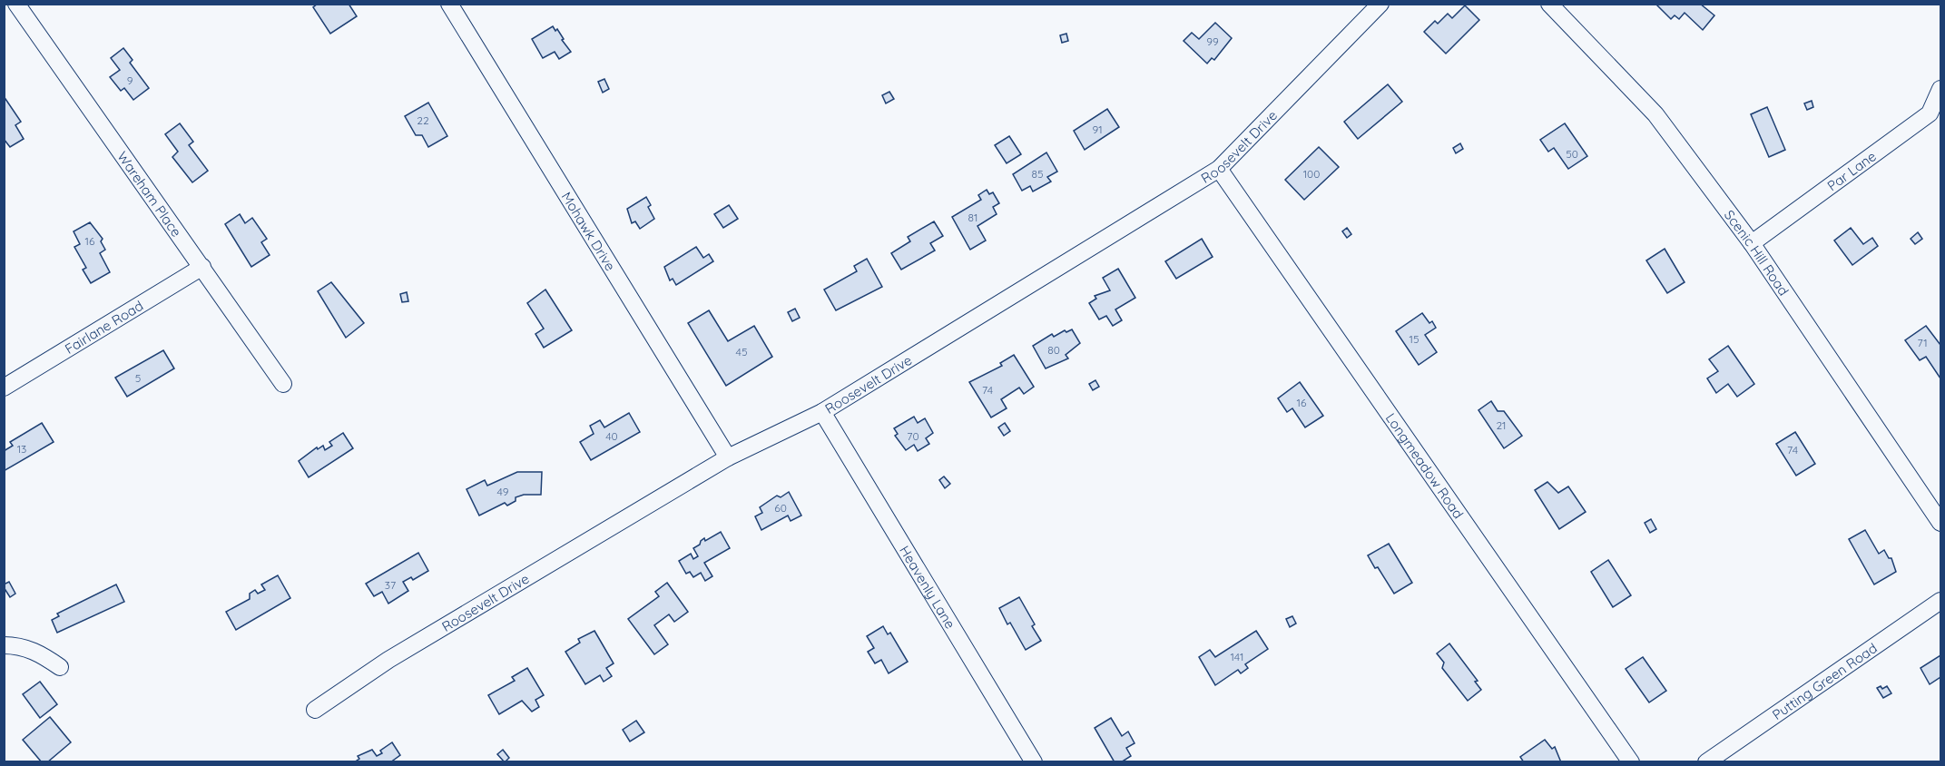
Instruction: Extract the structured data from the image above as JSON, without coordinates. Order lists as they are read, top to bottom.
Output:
{
  "streets": {
    "street": [
      "Roosevelt Drive",
      "Par Lane",
      "Wareham Place",
      "Mohawk Drive",
      "Scenic Hill Road",
      "Fairlane Road",
      "Longmeadow Road",
      "Heavenly Lane",
      "Putting Green Road"
    ]
  },
  "crossings": [
    ["Roosevelt Drive", "Mohawk Drive"],
    ["Roosevelt Drive", "Longmeadow Road"],
    ["Roosevelt Drive", "Heavenly Lane"],
    ["Par Lane", "Scenic Hill Road"],
    ["Wareham Place", "Fairlane Road"]
  ],
  "house_numbers": [
    "99",
    "9",
    "22",
    "91",
    "50",
    "85",
    "100",
    "81",
    "16",
    "15",
    "71",
    "80",
    "45",
    "5",
    "74",
    "16",
    "21",
    "40",
    "70",
    "13",
    "74",
    "49",
    "60",
    "37",
    "141"
  ]
}
